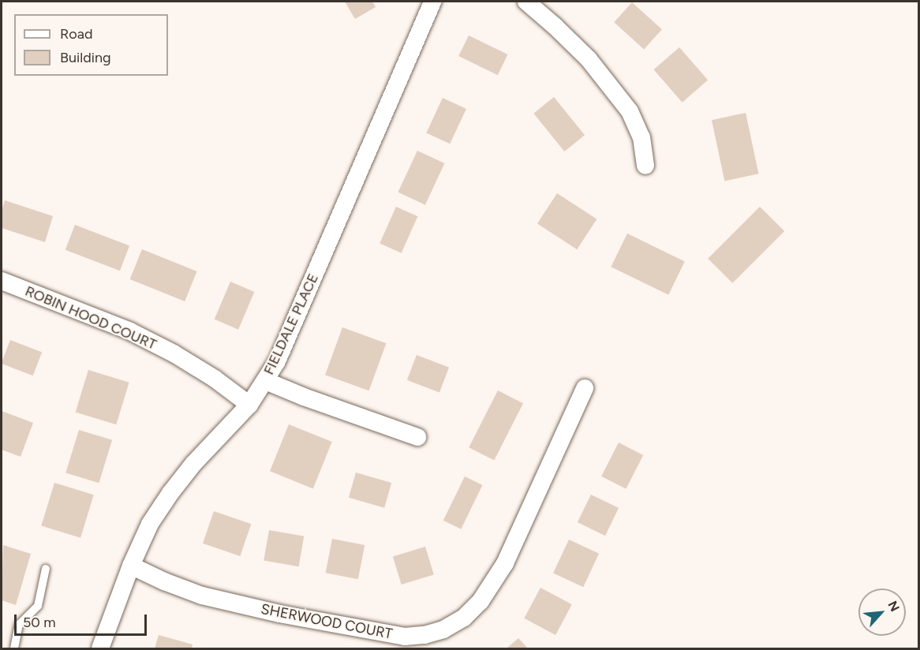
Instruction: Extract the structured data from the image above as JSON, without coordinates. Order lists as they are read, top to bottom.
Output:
{
  "streets": {
    "street": ["ROBIN HOOD COURT", "FIELDALE PLACE", "SHERWOOD COURT"]
  },
  "crossings": [
    ["ROBIN HOOD COURT", "FIELDALE PLACE"],
    ["FIELDALE PLACE", "SHERWOOD COURT"]
  ],
  "legend": ["Road", "Building"],
  "scale_bar": "50 m",
  "north": "top right"
}
